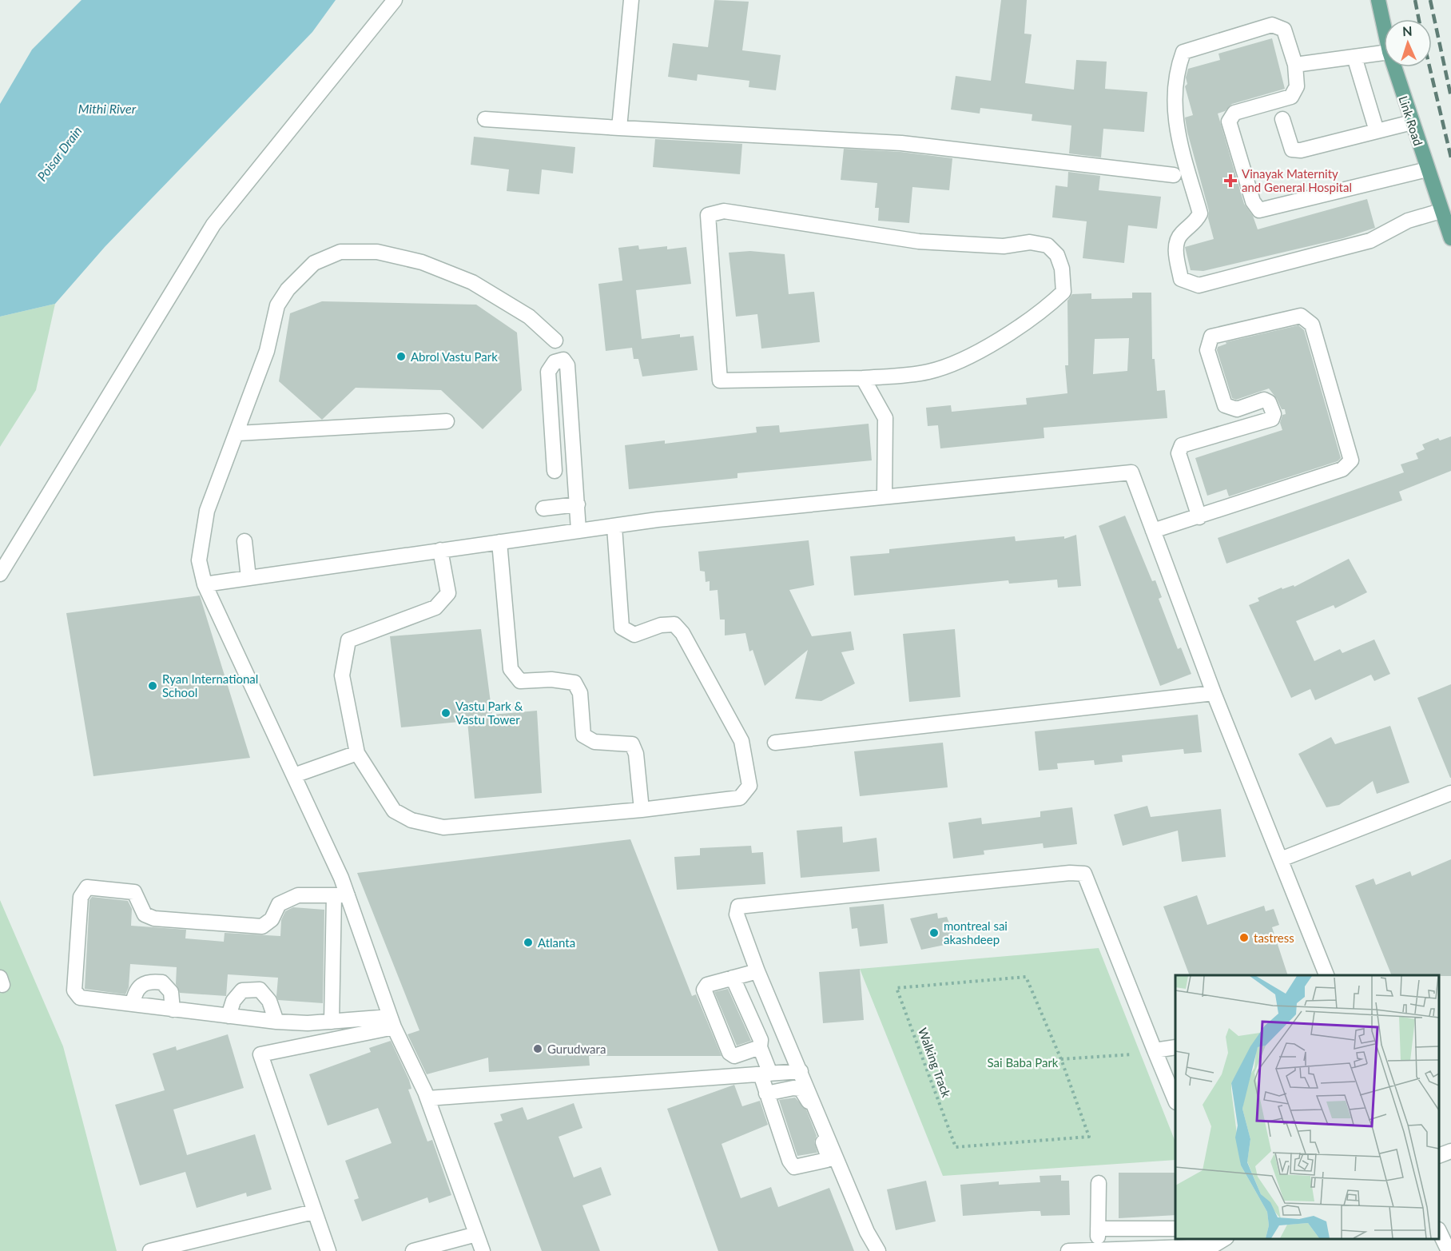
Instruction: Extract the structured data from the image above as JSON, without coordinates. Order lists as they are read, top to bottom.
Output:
{
  "streets": {
    "main road": ["Link Road"],
    "path": ["Walking Track"]
  },
  "water": ["Mithi River", "Poisar Drain"],
  "parks": ["Sai Baba Park"],
  "places": {
    "health": ["Vinayak Maternity and General Hospital"],
    "other": [
      "Abrol Vastu Park",
      "Ryan International School",
      "Vastu Park & Vastu Tower",
      "montreal sai akashdeep",
      "tastress",
      "Atlanta",
      "Gurudwara"
    ]
  },
  "north": "top"
}
